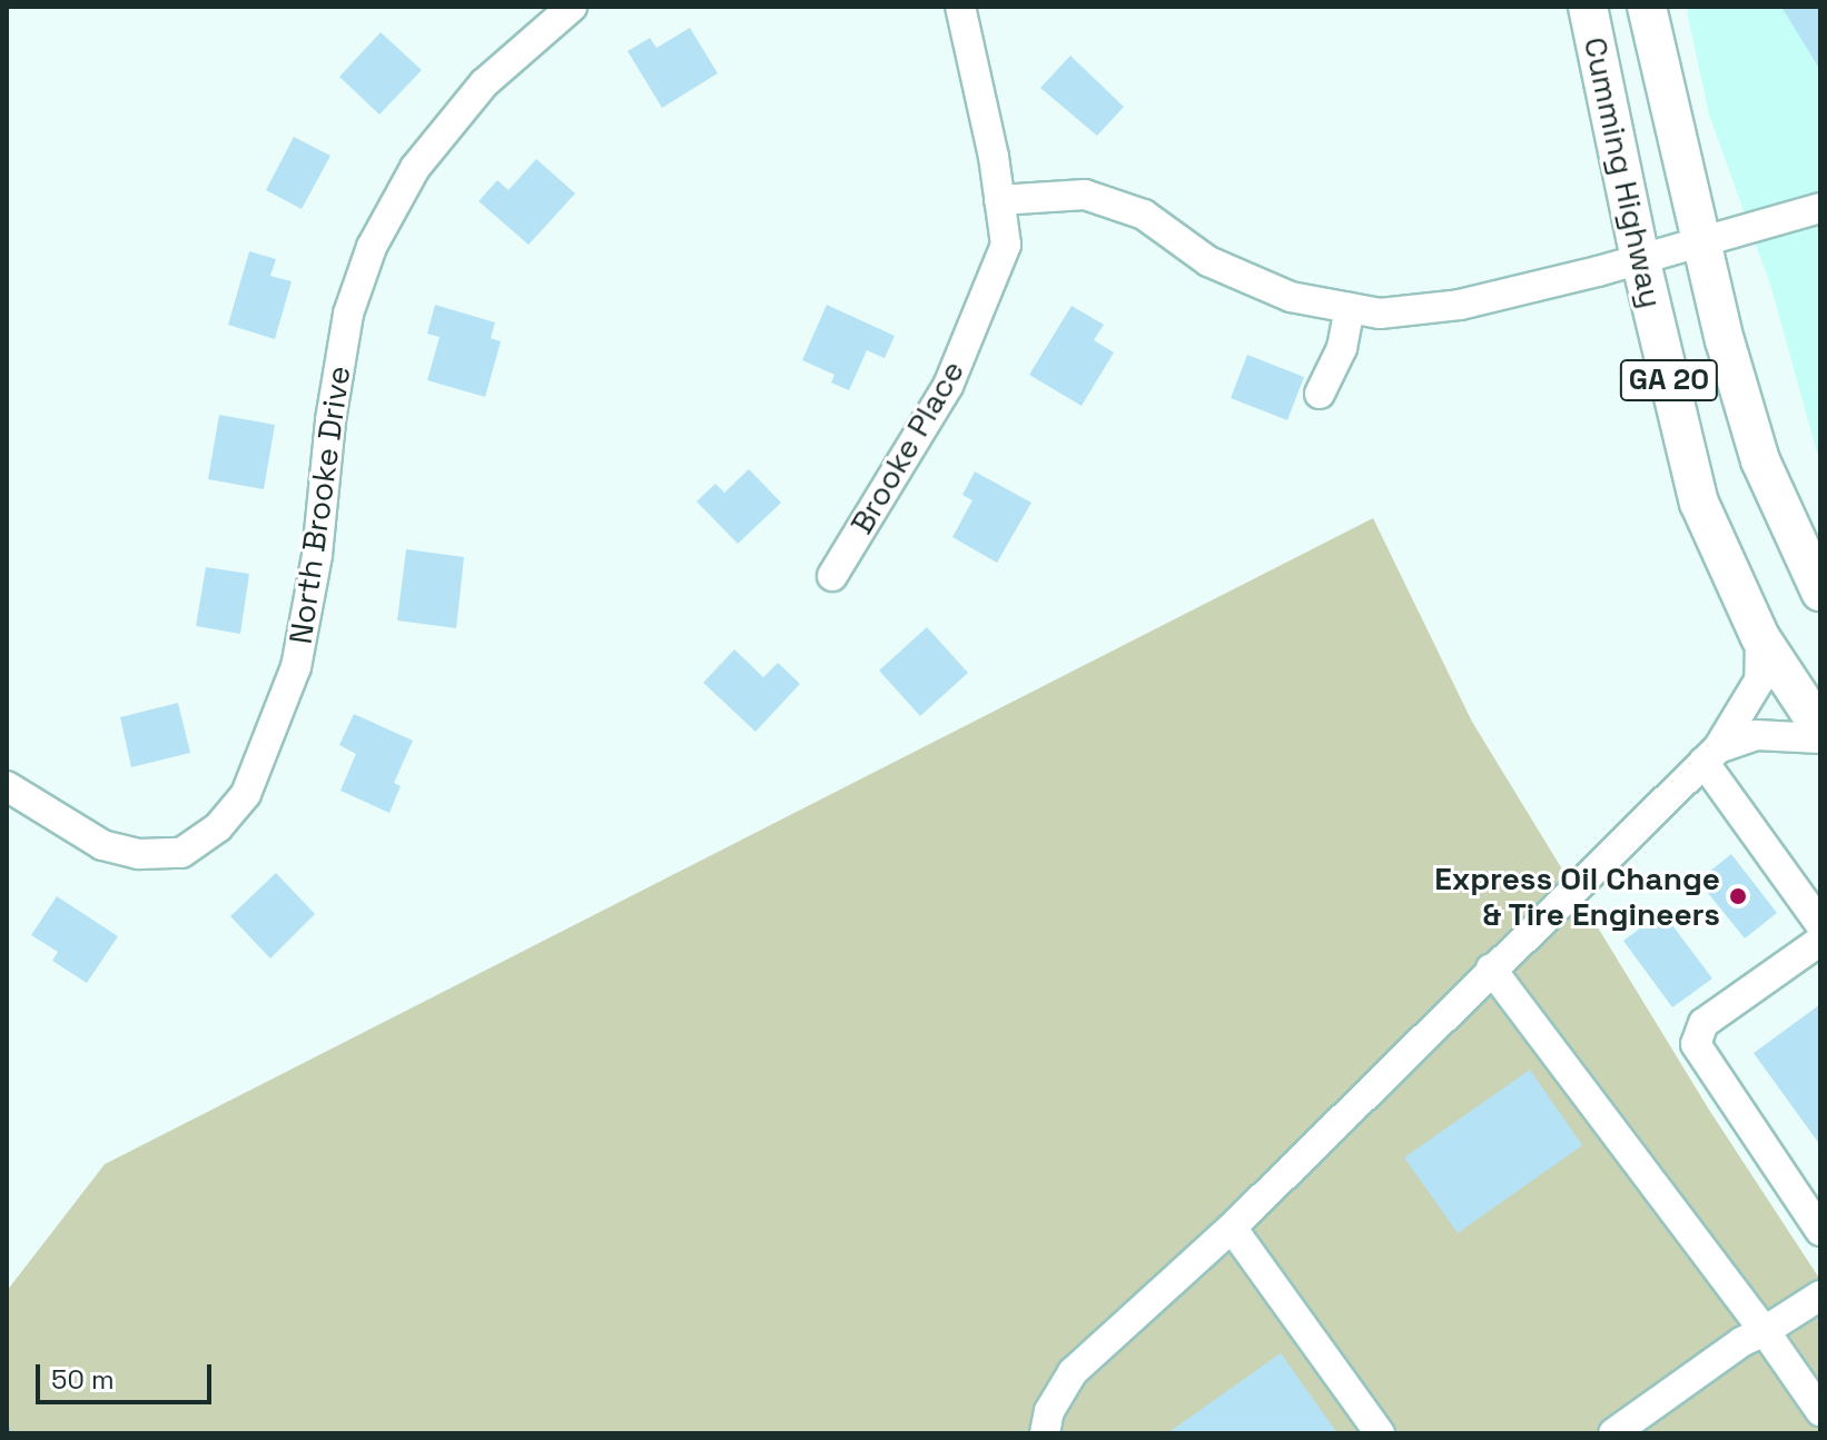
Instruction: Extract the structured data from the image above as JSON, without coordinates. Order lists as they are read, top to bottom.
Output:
{
  "streets": {
    "main road": ["Cumming Highway", "GA 20"],
    "street": ["Brooke Place", "North Brooke Drive"]
  },
  "places": ["Express Oil Change & Tire Engineers"],
  "scale_bar": "50 m"
}
